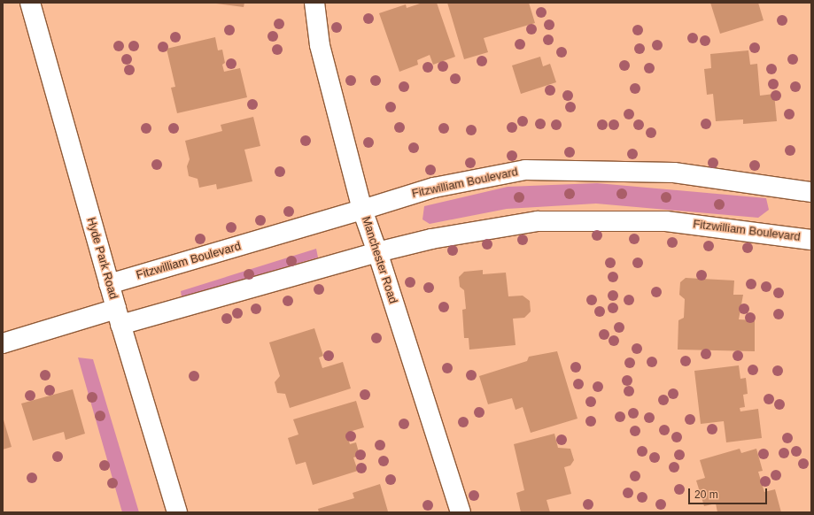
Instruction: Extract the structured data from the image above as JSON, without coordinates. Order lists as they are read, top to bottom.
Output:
{
  "streets": {
    "street": ["Fitzwilliam Boulevard", "Hyde Park Road", "Manchester Road"]
  },
  "crossings": [
    ["Fitzwilliam Boulevard", "Hyde Park Road"],
    ["Fitzwilliam Boulevard", "Manchester Road"]
  ],
  "scale_bar": "20 m"
}
